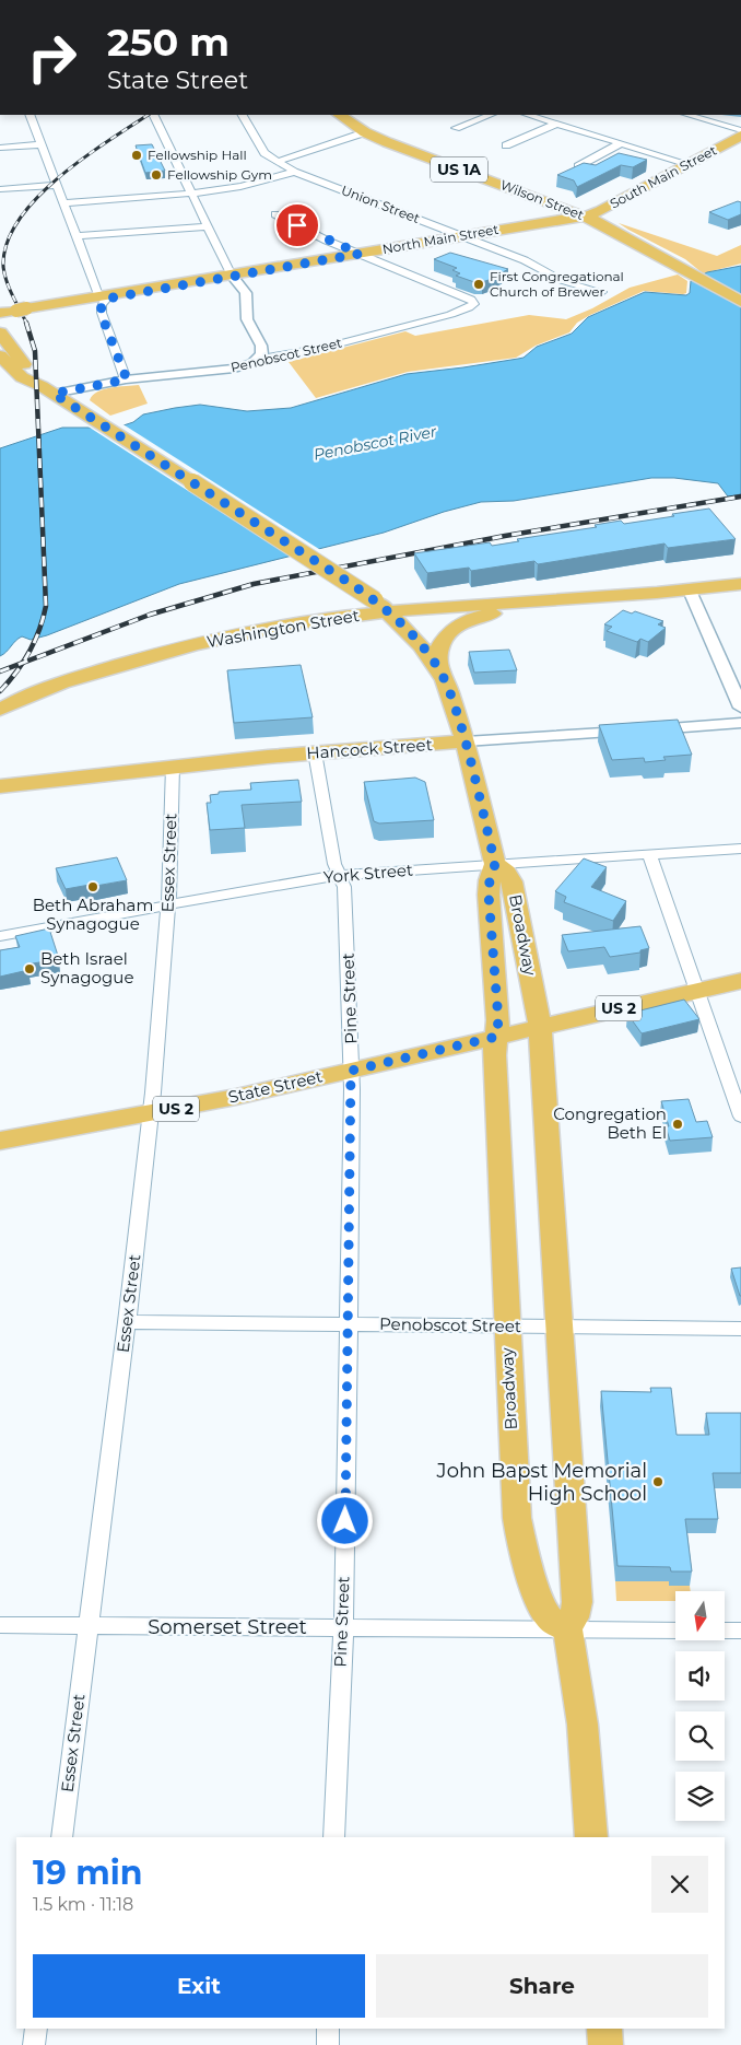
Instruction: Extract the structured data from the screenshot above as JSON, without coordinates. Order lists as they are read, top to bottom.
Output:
{
  "streets": {
    "main road": [
      "US 1A",
      "South Main Street",
      "Wilson Street",
      "North Main Street",
      "Washington Street",
      "Hancock Street",
      "Broadway",
      "US 2",
      "State Street"
    ],
    "street": [
      "Union Street",
      "Penobscot Street",
      "Essex Street",
      "York Street",
      "Pine Street",
      "Somerset Street"
    ]
  },
  "crossings": [
    ["South Main Street", "Wilson Street"],
    ["South Main Street", "North Main Street"],
    ["Wilson Street", "North Main Street"],
    ["Union Street", "North Main Street"],
    ["North Main Street", "Penobscot Street"],
    ["Penobscot Street", "Essex Street"],
    ["Penobscot Street", "Broadway"],
    ["Penobscot Street", "Pine Street"],
    ["Hancock Street", "Essex Street"],
    ["Hancock Street", "Pine Street"],
    ["Essex Street", "York Street"],
    ["Essex Street", "State Street"],
    ["Essex Street", "Somerset Street"],
    ["York Street", "Broadway"],
    ["York Street", "Pine Street"],
    ["Broadway", "State Street"],
    ["Broadway", "Somerset Street"],
    ["Pine Street", "State Street"],
    ["Pine Street", "Somerset Street"]
  ],
  "water": ["Penobscot River"],
  "places": [
    "Fellowship Hall",
    "Fellowship Gym",
    "First Congregational Church of Brewer",
    "Beth Abraham Synagogue",
    "Beth Israel Synagogue",
    "Congregation Beth El",
    "John Bapst Memorial High School"
  ],
  "north": "bottom",
  "page": {
    "turn": ["250 m", "State Street"],
    "heading": ["19 min", "1.5 km · 11:18"],
    "buttons": ["Exit", "Share"]
  }
}
